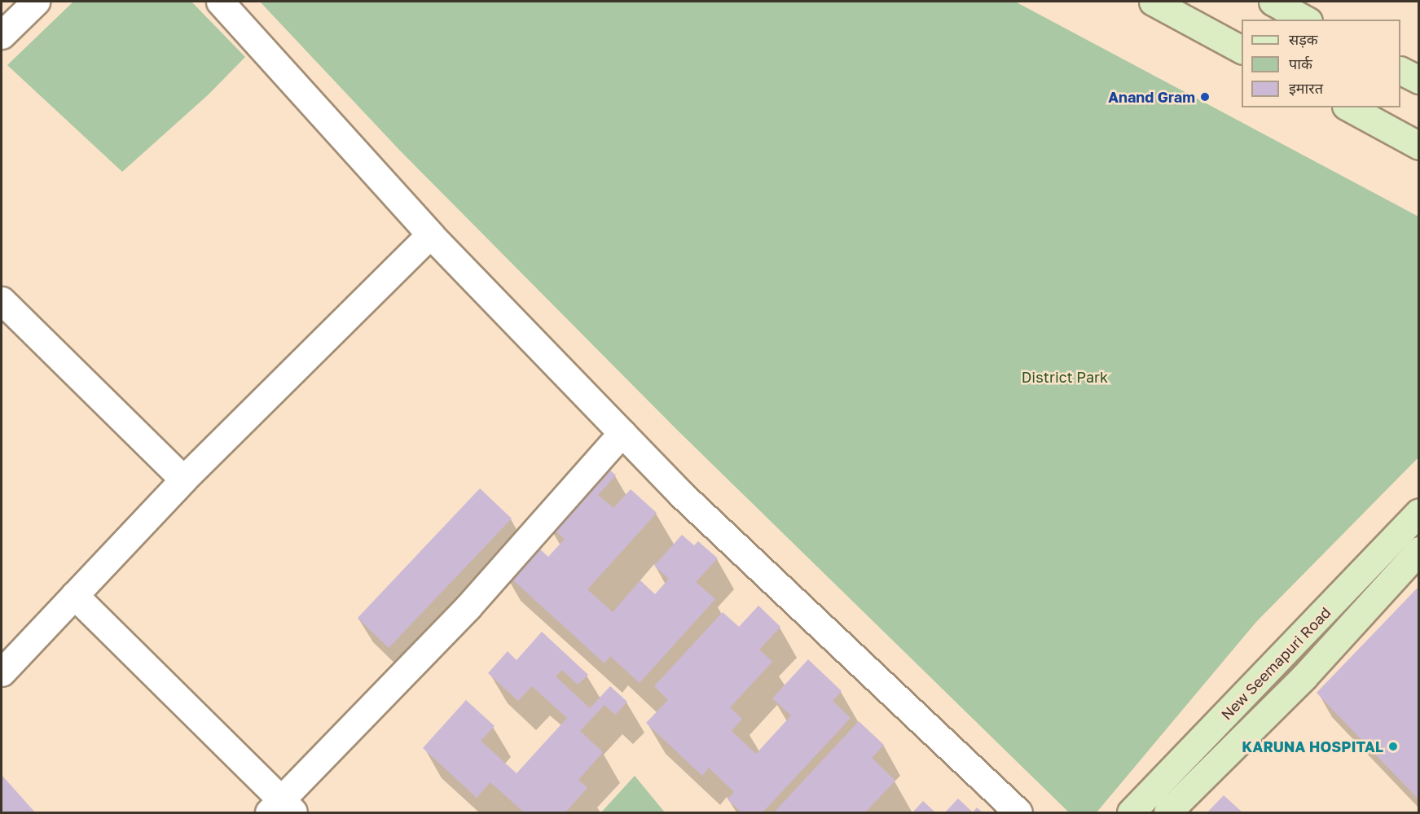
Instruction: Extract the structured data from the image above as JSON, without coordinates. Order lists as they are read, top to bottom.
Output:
{
  "streets": {
    "main road": ["New Seemapuri Road"]
  },
  "parks": ["District Park"],
  "places": ["Anand Gram", "KARUNA HOSPITAL"],
  "legend": ["सड़क", "पार्क", "इमारत"]
}
